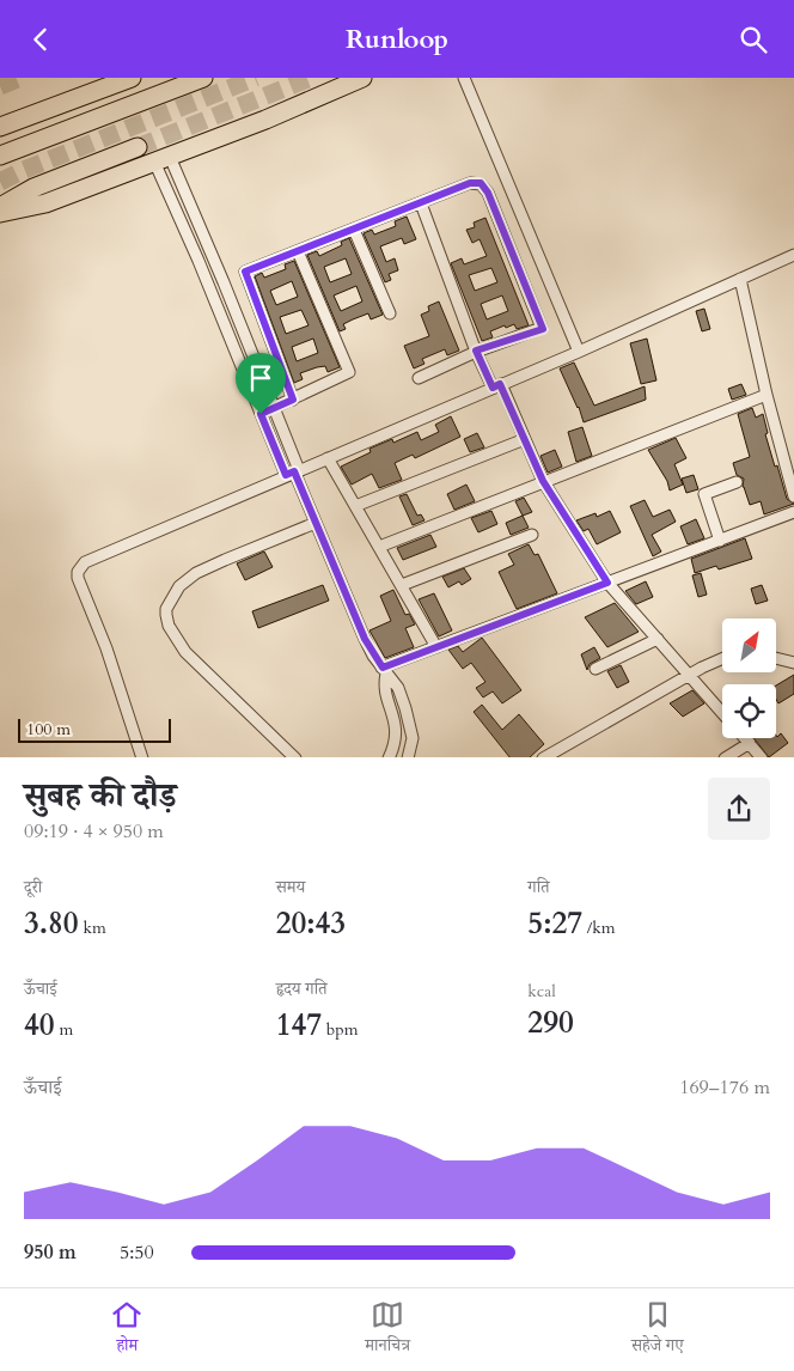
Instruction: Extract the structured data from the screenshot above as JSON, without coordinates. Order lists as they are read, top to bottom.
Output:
{
  "scale_bar": "100 m",
  "north": "top right",
  "page": {
    "header": "Runloop",
    "scale": "100 m",
    "heading": ["सुबह की दौड़", "09:19 · 4 × 950 m"],
    "stats": [
      ["दूरी", "3.80 km"],
      ["समय", "20:43"],
      ["गति", "5:27 /km"],
      ["ऊँचाई", "40 m"],
      ["हृदय गति", "147 bpm"],
      ["kcal", "290"]
    ],
    "chart": ["ऊँचाई", "169–176 m"],
    "list": [
      {
        "name": "950 m",
        "note": "5:50"
      }
    ],
    "tabs": ["होम", "मानचित्र", "सहेजे गए"]
  }
}
